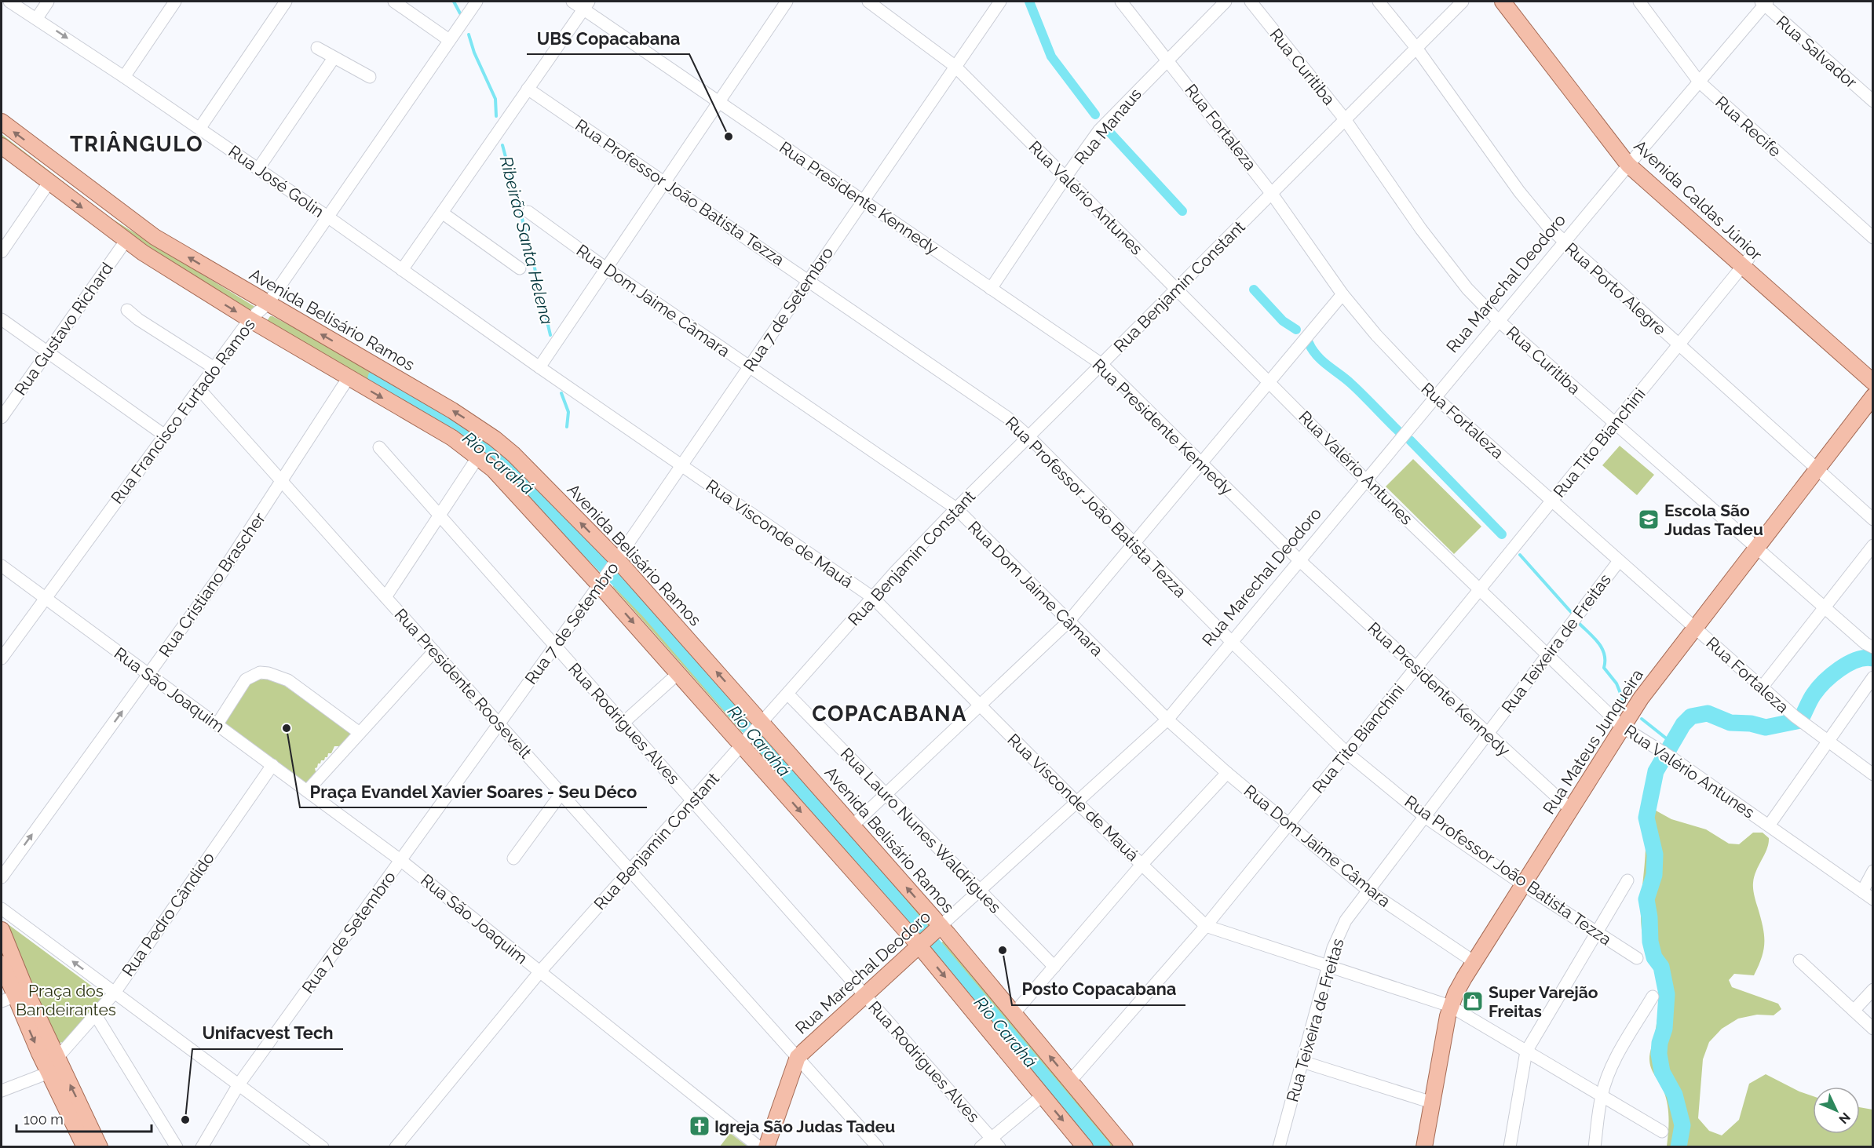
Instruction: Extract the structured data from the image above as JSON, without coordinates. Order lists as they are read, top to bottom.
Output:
{
  "streets": {
    "main road": [
      "Avenida Caldas Júnior",
      "Rua Marechal Deodoro",
      "Avenida Belisário Ramos",
      "Rua Mateus Junqueira"
    ],
    "street": [
      "Rua Salvador",
      "Rua Curitiba",
      "Rua Manaus",
      "Rua Recife",
      "Rua Fortaleza",
      "Rua José Golin",
      "Rua Professor João Batista Tezza",
      "Rua Presidente Kennedy",
      "Rua Valério Antunes",
      "Rua Benjamin Constant",
      "Rua Porto Alegre",
      "Rua Dom Jaime Câmara",
      "Rua 7 de Setembro",
      "Rua Gustavo Richard",
      "Rua Francisco Furtado Ramos",
      "Rua Tito Bianchini",
      "Rua Visconde de Mauá",
      "Rua Cristiano Brascher",
      "Rua Teixeira de Freitas",
      "Rua Presidente Roosevelt",
      "Rua São Joaquim",
      "Rua Rodrigues Alves",
      "Rua Lauro Nunes Waldrigues",
      "Rua Pedro Cândido"
    ]
  },
  "crossings": [
    ["Rua Salvador", "Rua Marechal Deodoro"],
    ["Rua Curitiba", "Rua Marechal Deodoro"],
    ["Rua Curitiba", "Rua Benjamin Constant"],
    ["Rua Curitiba", "Rua Tito Bianchini"],
    ["Rua Curitiba", "Rua Mateus Junqueira"],
    ["Rua Manaus", "Rua Fortaleza"],
    ["Rua Manaus", "Rua Presidente Kennedy"],
    ["Rua Manaus", "Rua Valério Antunes"],
    ["Rua Recife", "Rua Marechal Deodoro"],
    ["Rua Fortaleza", "Rua Marechal Deodoro"],
    ["Rua Fortaleza", "Rua Benjamin Constant"],
    ["Rua Fortaleza", "Rua Tito Bianchini"],
    ["Rua Fortaleza", "Rua Teixeira de Freitas"],
    ["Rua Fortaleza", "Rua Mateus Junqueira"],
    ["Rua José Golin", "Rua Francisco Furtado Ramos"],
    ["Rua José Golin", "Rua Visconde de Mauá"],
    ["Rua Professor João Batista Tezza", "Rua Marechal Deodoro"],
    ["Rua Professor João Batista Tezza", "Rua Benjamin Constant"],
    ["Rua Professor João Batista Tezza", "Rua 7 de Setembro"],
    ["Rua Professor João Batista Tezza", "Rua Tito Bianchini"],
    ["Rua Professor João Batista Tezza", "Rua Teixeira de Freitas"],
    ["Rua Professor João Batista Tezza", "Rua Mateus Junqueira"],
    ["Rua Presidente Kennedy", "Rua Marechal Deodoro"],
    ["Rua Presidente Kennedy", "Rua Benjamin Constant"],
    ["Rua Presidente Kennedy", "Rua 7 de Setembro"],
    ["Rua Presidente Kennedy", "Rua Tito Bianchini"],
    ["Rua Presidente Kennedy", "Rua Teixeira de Freitas"],
    ["Rua Presidente Kennedy", "Rua Mateus Junqueira"],
    ["Rua Valério Antunes", "Rua Marechal Deodoro"],
    ["Rua Valério Antunes", "Rua Benjamin Constant"],
    ["Rua Valério Antunes", "Rua 7 de Setembro"],
    ["Rua Valério Antunes", "Rua Tito Bianchini"],
    ["Rua Valério Antunes", "Rua Teixeira de Freitas"],
    ["Rua Valério Antunes", "Rua Mateus Junqueira"],
    ["Avenida Caldas Júnior", "Rua Marechal Deodoro"],
    ["Avenida Caldas Júnior", "Rua Tito Bianchini"],
    ["Rua Marechal Deodoro", "Rua Porto Alegre"],
    ["Rua Marechal Deodoro", "Rua Dom Jaime Câmara"],
    ["Rua Marechal Deodoro", "Avenida Belisário Ramos"],
    ["Rua Marechal Deodoro", "Rua Visconde de Mauá"],
    ["Rua Marechal Deodoro", "Rua Presidente Roosevelt"],
    ["Rua Marechal Deodoro", "Rua Rodrigues Alves"],
    ["Rua Marechal Deodoro", "Rua Lauro Nunes Waldrigues"],
    ["Rua Benjamin Constant", "Rua Porto Alegre"],
    ["Rua Benjamin Constant", "Rua Dom Jaime Câmara"],
    ["Rua Benjamin Constant", "Avenida Belisário Ramos"],
    ["Rua Benjamin Constant", "Rua Visconde de Mauá"],
    ["Rua Benjamin Constant", "Rua Presidente Roosevelt"],
    ["Rua Benjamin Constant", "Rua São Joaquim"],
    ["Rua Benjamin Constant", "Rua Rodrigues Alves"],
    ["Rua Benjamin Constant", "Rua Lauro Nunes Waldrigues"],
    ["Rua Porto Alegre", "Rua Tito Bianchini"],
    ["Rua Porto Alegre", "Rua Mateus Junqueira"],
    ["Rua Dom Jaime Câmara", "Rua 7 de Setembro"],
    ["Rua Dom Jaime Câmara", "Rua Tito Bianchini"],
    ["Rua Dom Jaime Câmara", "Rua Teixeira de Freitas"],
    ["Rua Dom Jaime Câmara", "Rua Mateus Junqueira"],
    ["Rua 7 de Setembro", "Avenida Belisário Ramos"],
    ["Rua 7 de Setembro", "Rua Visconde de Mauá"],
    ["Rua 7 de Setembro", "Rua Presidente Roosevelt"],
    ["Rua 7 de Setembro", "Rua São Joaquim"],
    ["Rua 7 de Setembro", "Rua Rodrigues Alves"],
    ["Avenida Belisário Ramos", "Rua Gustavo Richard"],
    ["Avenida Belisário Ramos", "Rua Francisco Furtado Ramos"],
    ["Avenida Belisário Ramos", "Rua Tito Bianchini"],
    ["Avenida Belisário Ramos", "Rua Cristiano Brascher"],
    ["Rua Francisco Furtado Ramos", "Rua Presidente Roosevelt"],
    ["Rua Francisco Furtado Ramos", "Rua São Joaquim"],
    ["Rua Tito Bianchini", "Rua Visconde de Mauá"],
    ["Rua Visconde de Mauá", "Rua Teixeira de Freitas"],
    ["Rua Visconde de Mauá", "Rua Mateus Junqueira"],
    ["Rua Cristiano Brascher", "Rua Presidente Roosevelt"],
    ["Rua Cristiano Brascher", "Rua São Joaquim"],
    ["Rua São Joaquim", "Rua Pedro Cândido"]
  ],
  "one_way": ["Rua Cristiano Brascher"],
  "districts": ["TRIÂNGULO", "COPACABANA"],
  "water": ["Ribeirão Santa Helena", "Rio Carahá"],
  "parks": ["Praça dos Bandeirantes"],
  "places": {
    "other": [
      "UBS Copacabana",
      "Praça Evandel Xavier Soares - Seu Déco",
      "Posto Copacabana",
      "Unifacvest Tech"
    ],
    "school or university": ["Escola São Judas Tadeu"],
    "shop": ["Super Varejão Freitas"],
    "church": ["Igreja São Judas Tadeu"]
  },
  "scale_bar": "100 m",
  "north": "bottom right"
}
